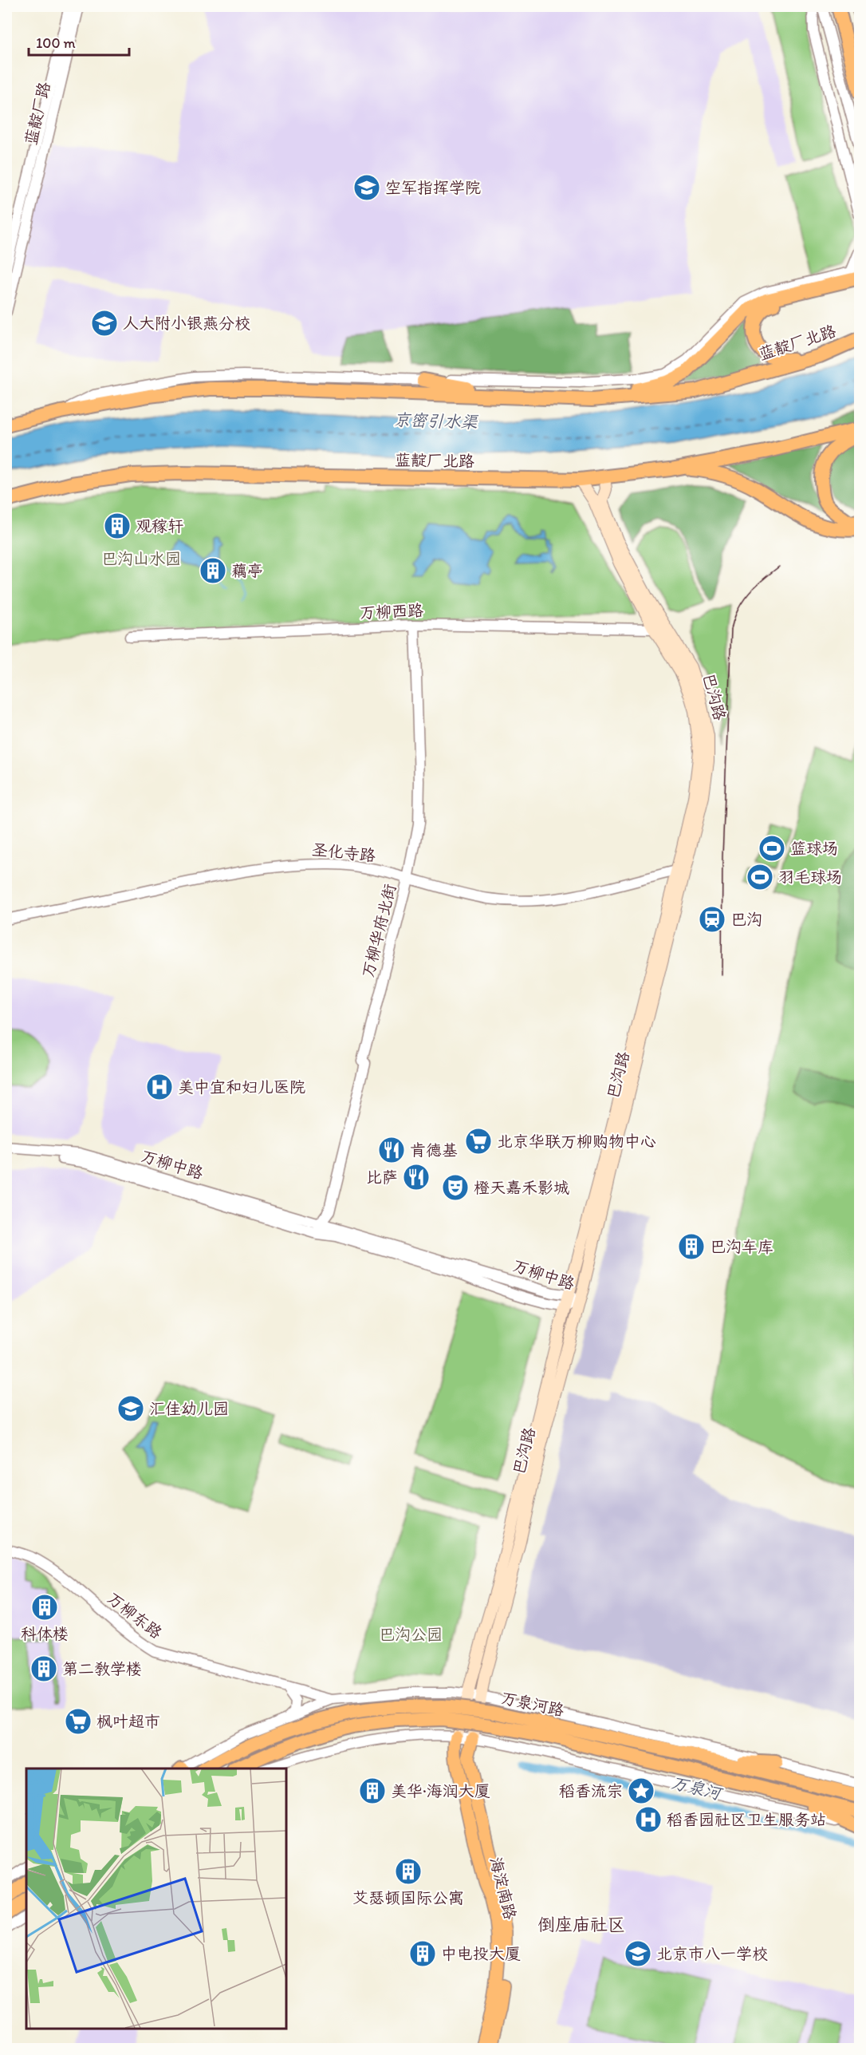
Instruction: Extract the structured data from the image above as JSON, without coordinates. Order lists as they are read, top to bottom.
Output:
{
  "streets": {
    "highway": ["蓝靛厂北路", "万泉河路"],
    "main road": ["巴沟路", "海淀南路"],
    "street": [
      "蓝靛厂路",
      "万柳西路",
      "圣化寺路",
      "万柳华府北街",
      "万柳中路",
      "万柳东路"
    ]
  },
  "crossings": [
    ["蓝靛厂北路", "巴沟路"],
    ["万柳西路", "巴沟路"],
    ["万柳西路", "万柳华府北街"],
    ["巴沟路", "圣化寺路"],
    ["巴沟路", "万柳中路"],
    ["巴沟路", "万泉河路"],
    ["巴沟路", "海淀南路"],
    ["圣化寺路", "万柳华府北街"],
    ["万柳华府北街", "万柳中路"]
  ],
  "districts": ["倒座庙社区"],
  "water": ["京密引水渠", "万泉河"],
  "parks": ["巴沟山水园", "巴沟公园"],
  "places": {
    "school or university": [
      "空军指挥学院",
      "人大附小银燕分校",
      "汇佳幼儿园",
      "北京市八一学校"
    ],
    "building": [
      "观稼轩",
      "藕亭",
      "巴沟车库",
      "科体楼",
      "第二教学楼",
      "美华·海润大厦",
      "艾瑟顿国际公寓",
      "中电投大厦"
    ],
    "sports": ["篮球场", "羽毛球场"],
    "station": ["巴沟"],
    "hospital": ["美中宜和妇儿医院", "稻香园社区卫生服务站"],
    "supermarket": ["北京华联万柳购物中心", "枫叶超市"],
    "restaurant": ["肯德基", "比萨"],
    "theatre": ["橙天嘉禾影城"],
    "place": ["稻香流宗"]
  },
  "scale_bar": "100 m"
}
